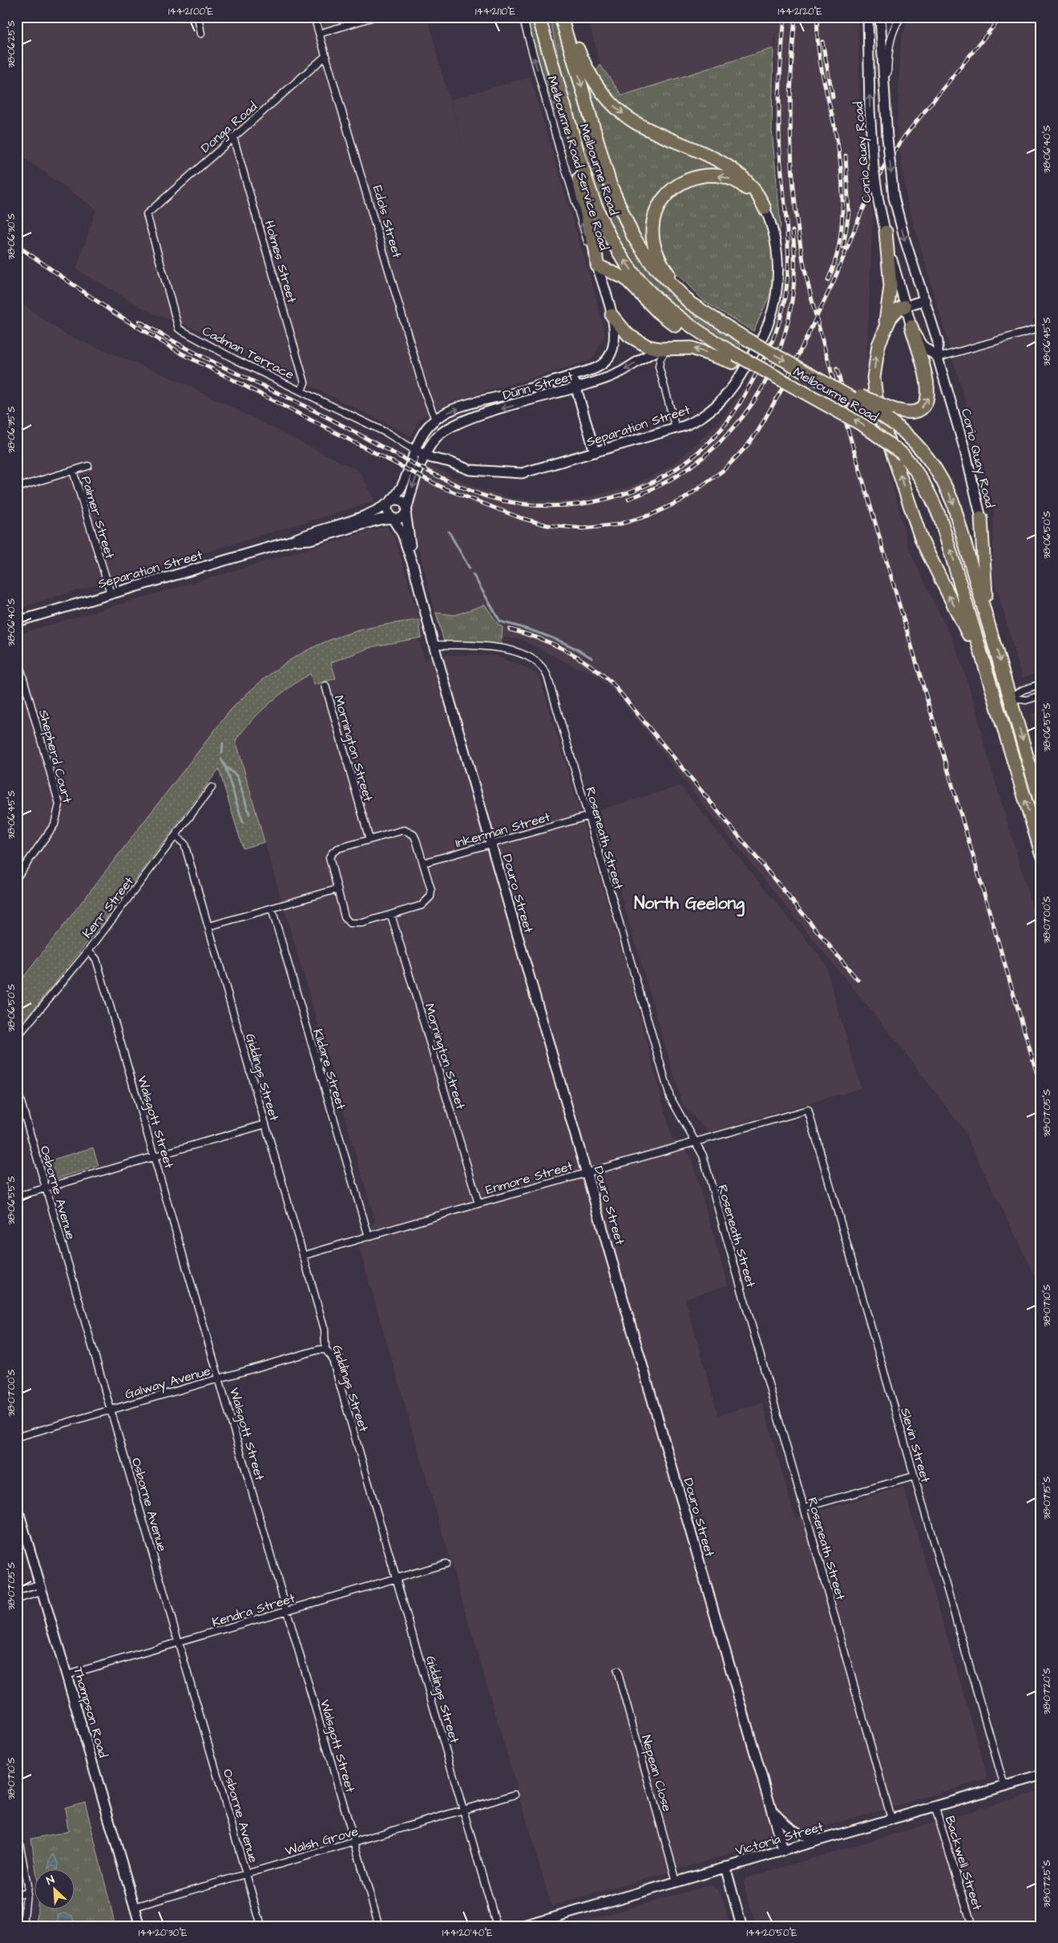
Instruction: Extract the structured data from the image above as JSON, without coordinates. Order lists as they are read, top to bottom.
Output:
{
  "streets": {
    "highway": ["Melbourne Road"],
    "main road": [
      "Corio Quay Road",
      "Melbourne Road Service Road",
      "Edols Street",
      "Dunn Street",
      "Separation Street",
      "Douro Street",
      "Thompson Road",
      "Victoria Street"
    ],
    "street": [
      "Donga Road",
      "Holmes Street",
      "Cadman Terrace",
      "Palmer Street",
      "Mornington Street",
      "Shepherd Court",
      "Inkerman Street",
      "Roseneath Street",
      "Kerr Street",
      "Kildare Street",
      "Giddings Street",
      "Walsgott Street",
      "Enmore Street",
      "Osborne Avenue",
      "Galway Avenue",
      "Slevin Street",
      "Kendra Street",
      "Nepean Close",
      "Walsh Grove",
      "Backwell Street"
    ]
  },
  "crossings": [
    ["Donga Road", "Edols Street"],
    ["Donga Road", "Holmes Street"],
    ["Donga Road", "Cadman Terrace"],
    ["Melbourne Road Service Road", "Dunn Street"],
    ["Edols Street", "Dunn Street"],
    ["Holmes Street", "Cadman Terrace"],
    ["Cadman Terrace", "Dunn Street"],
    ["Cadman Terrace", "Separation Street"],
    ["Dunn Street", "Separation Street"],
    ["Separation Street", "Palmer Street"],
    ["Separation Street", "Douro Street"],
    ["Mornington Street", "Inkerman Street"],
    ["Mornington Street", "Enmore Street"],
    ["Inkerman Street", "Roseneath Street"],
    ["Inkerman Street", "Douro Street"],
    ["Roseneath Street", "Douro Street"],
    ["Roseneath Street", "Enmore Street"],
    ["Roseneath Street", "Victoria Street"],
    ["Douro Street", "Enmore Street"],
    ["Douro Street", "Victoria Street"],
    ["Kerr Street", "Giddings Street"],
    ["Kerr Street", "Walsgott Street"],
    ["Kildare Street", "Enmore Street"],
    ["Giddings Street", "Enmore Street"],
    ["Giddings Street", "Galway Avenue"],
    ["Giddings Street", "Kendra Street"],
    ["Giddings Street", "Walsh Grove"],
    ["Walsgott Street", "Galway Avenue"],
    ["Walsgott Street", "Kendra Street"],
    ["Walsgott Street", "Walsh Grove"],
    ["Enmore Street", "Slevin Street"],
    ["Osborne Avenue", "Galway Avenue"],
    ["Osborne Avenue", "Kendra Street"],
    ["Osborne Avenue", "Walsh Grove"],
    ["Slevin Street", "Victoria Street"],
    ["Kendra Street", "Thompson Road"],
    ["Thompson Road", "Walsh Grove"],
    ["Nepean Close", "Victoria Street"],
    ["Victoria Street", "Backwell Street"]
  ],
  "one_way": ["Melbourne Road Service Road"],
  "districts": ["North Geelong"],
  "north": "top left",
  "coordinates": [
    "144°21'00\"E",
    "144°21'10\"E",
    "144°21'20\"E",
    "38°06'25\"S",
    "38°06'40\"S",
    "38°06'30\"S",
    "38°06'45\"S",
    "38°06'35\"S",
    "38°06'50\"S",
    "38°06'55\"S",
    "38°07'00\"S",
    "38°07'05\"S",
    "38°07'10\"S",
    "38°07'15\"S",
    "38°07'20\"S",
    "38°07'25\"S",
    "144°20'30\"E",
    "144°20'40\"E",
    "144°20'50\"E"
  ]
}
